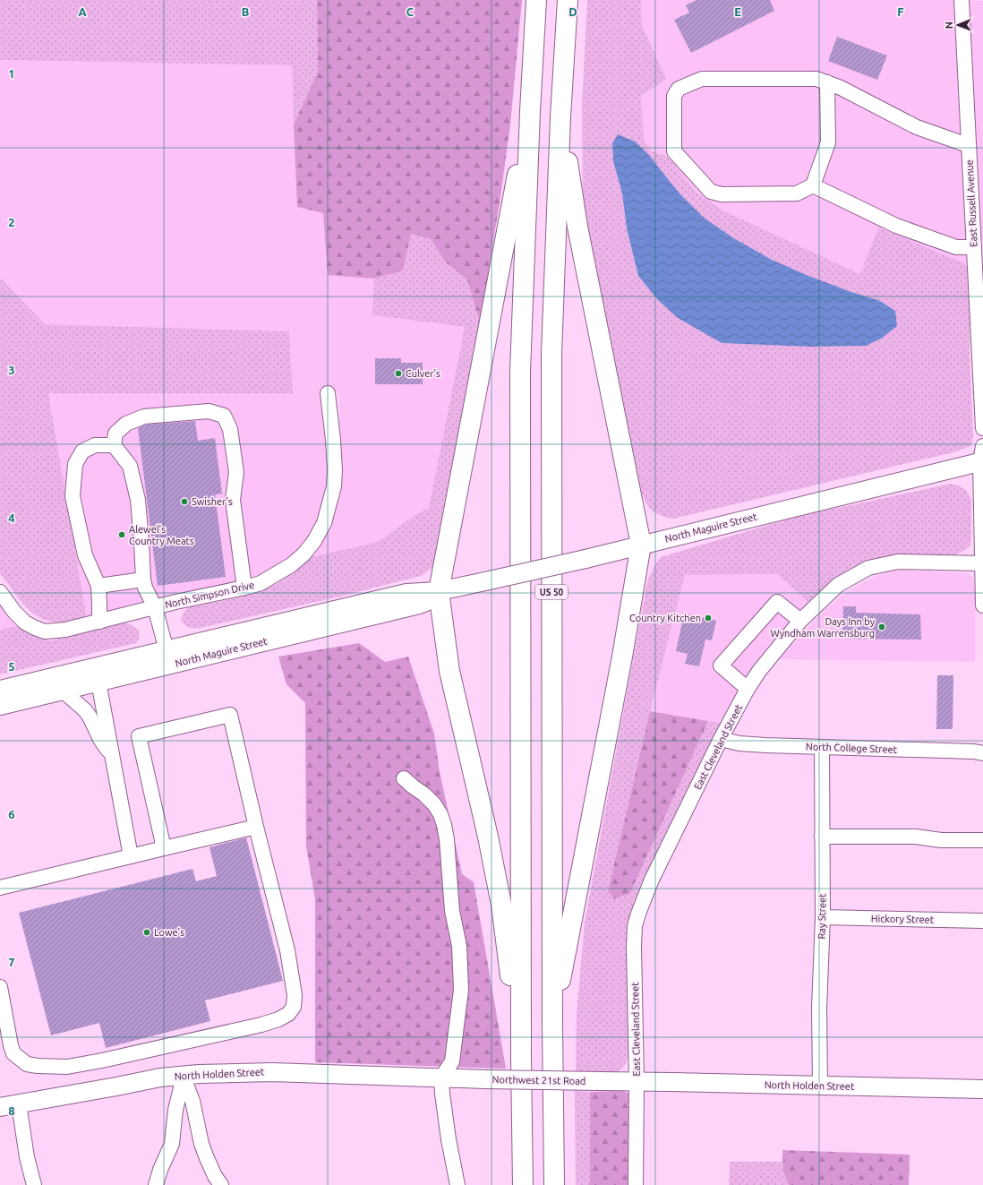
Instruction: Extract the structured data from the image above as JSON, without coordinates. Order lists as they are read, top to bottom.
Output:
{
  "streets": {
    "highway": ["US 50"],
    "main road": ["North Maguire Street", "North Holden Street", "Northwest 21st Road"],
    "street": [
      "East Russell Avenue",
      "North Simpson Drive",
      "East Cleveland Street",
      "North College Street",
      "Ray Street",
      "Hickory Street"
    ]
  },
  "crossings": [
    ["East Cleveland Street", "North College Street"],
    ["East Cleveland Street", "North Holden Street"],
    ["East Cleveland Street", "Northwest 21st Road"],
    ["North College Street", "Ray Street"],
    ["Ray Street", "Hickory Street"],
    ["Ray Street", "North Holden Street"],
    ["North Holden Street", "Northwest 21st Road"]
  ],
  "places": [
    "Culver's",
    "Swisher's",
    "Alewel's Country Meats",
    "Country Kitchen",
    "Days Inn by Wyndham Warrensburg",
    "Lowe's"
  ],
  "north": "left",
  "grid": {
    "columns": [
      "A",
      "B",
      "C",
      "D",
      "E",
      "F"
    ],
    "rows": [
      "1",
      "2",
      "3",
      "4",
      "5",
      "6",
      "7",
      "8"
    ]
  }
}
